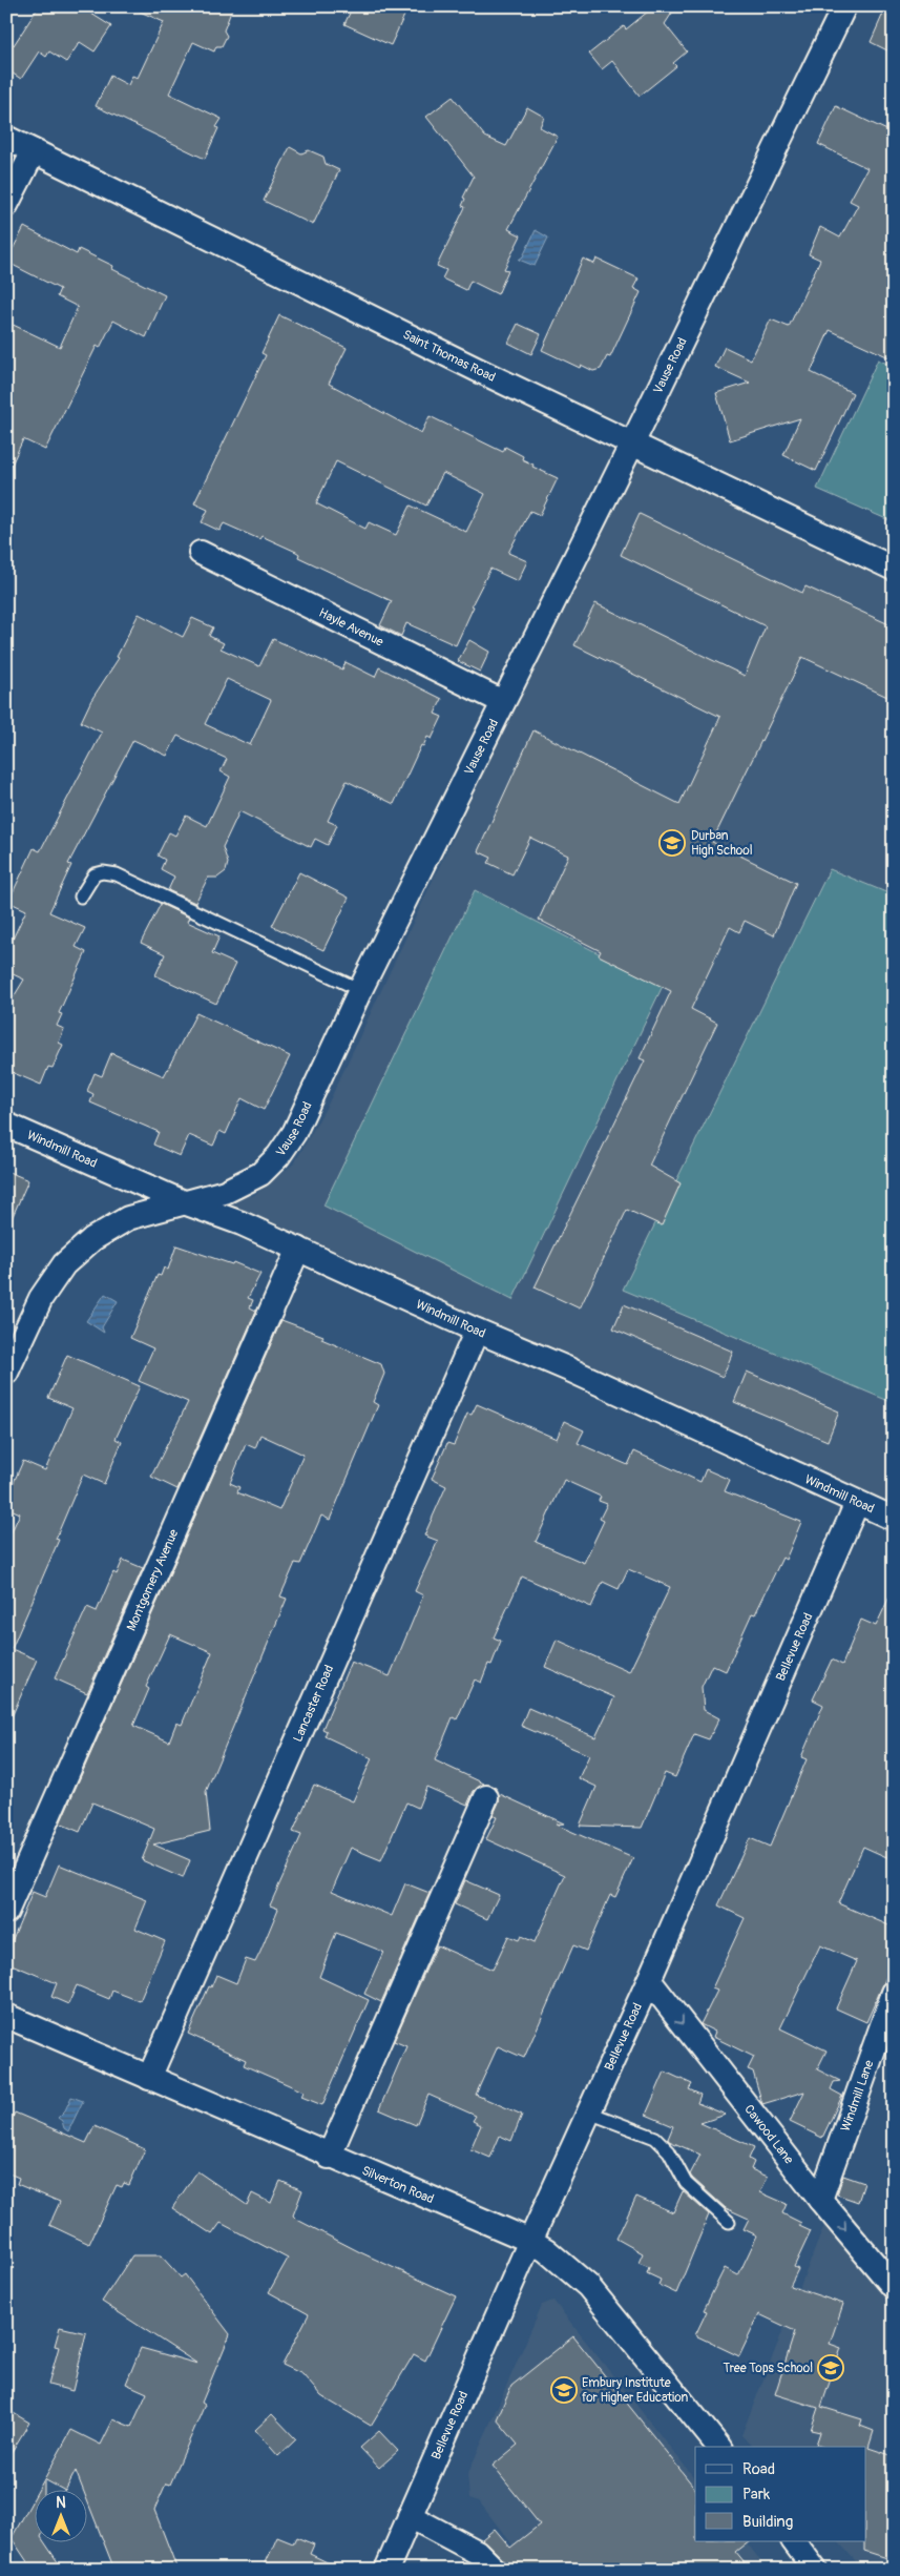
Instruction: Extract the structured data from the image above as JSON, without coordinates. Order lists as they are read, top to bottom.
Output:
{
  "streets": {
    "street": [
      "Saint Thomas Road",
      "Vause Road",
      "Hayle Avenue",
      "Windmill Road",
      "Montgomery Avenue",
      "Bellevue Road",
      "Lancaster Road",
      "Windmill Lane",
      "Cawood Lane",
      "Silverton Road"
    ]
  },
  "crossings": [
    ["Saint Thomas Road", "Vause Road"],
    ["Vause Road", "Hayle Avenue"],
    ["Vause Road", "Windmill Road"],
    ["Windmill Road", "Montgomery Avenue"],
    ["Windmill Road", "Bellevue Road"],
    ["Windmill Road", "Lancaster Road"],
    ["Bellevue Road", "Cawood Lane"],
    ["Bellevue Road", "Silverton Road"],
    ["Lancaster Road", "Silverton Road"],
    ["Windmill Lane", "Cawood Lane"]
  ],
  "one_way": ["Cawood Lane"],
  "places": {
    "school or university": ["Durban High School", "Tree Tops School", "Embury Institute for Higher Education"]
  },
  "legend": ["Road", "Park", "Building"],
  "north": "top"
}
